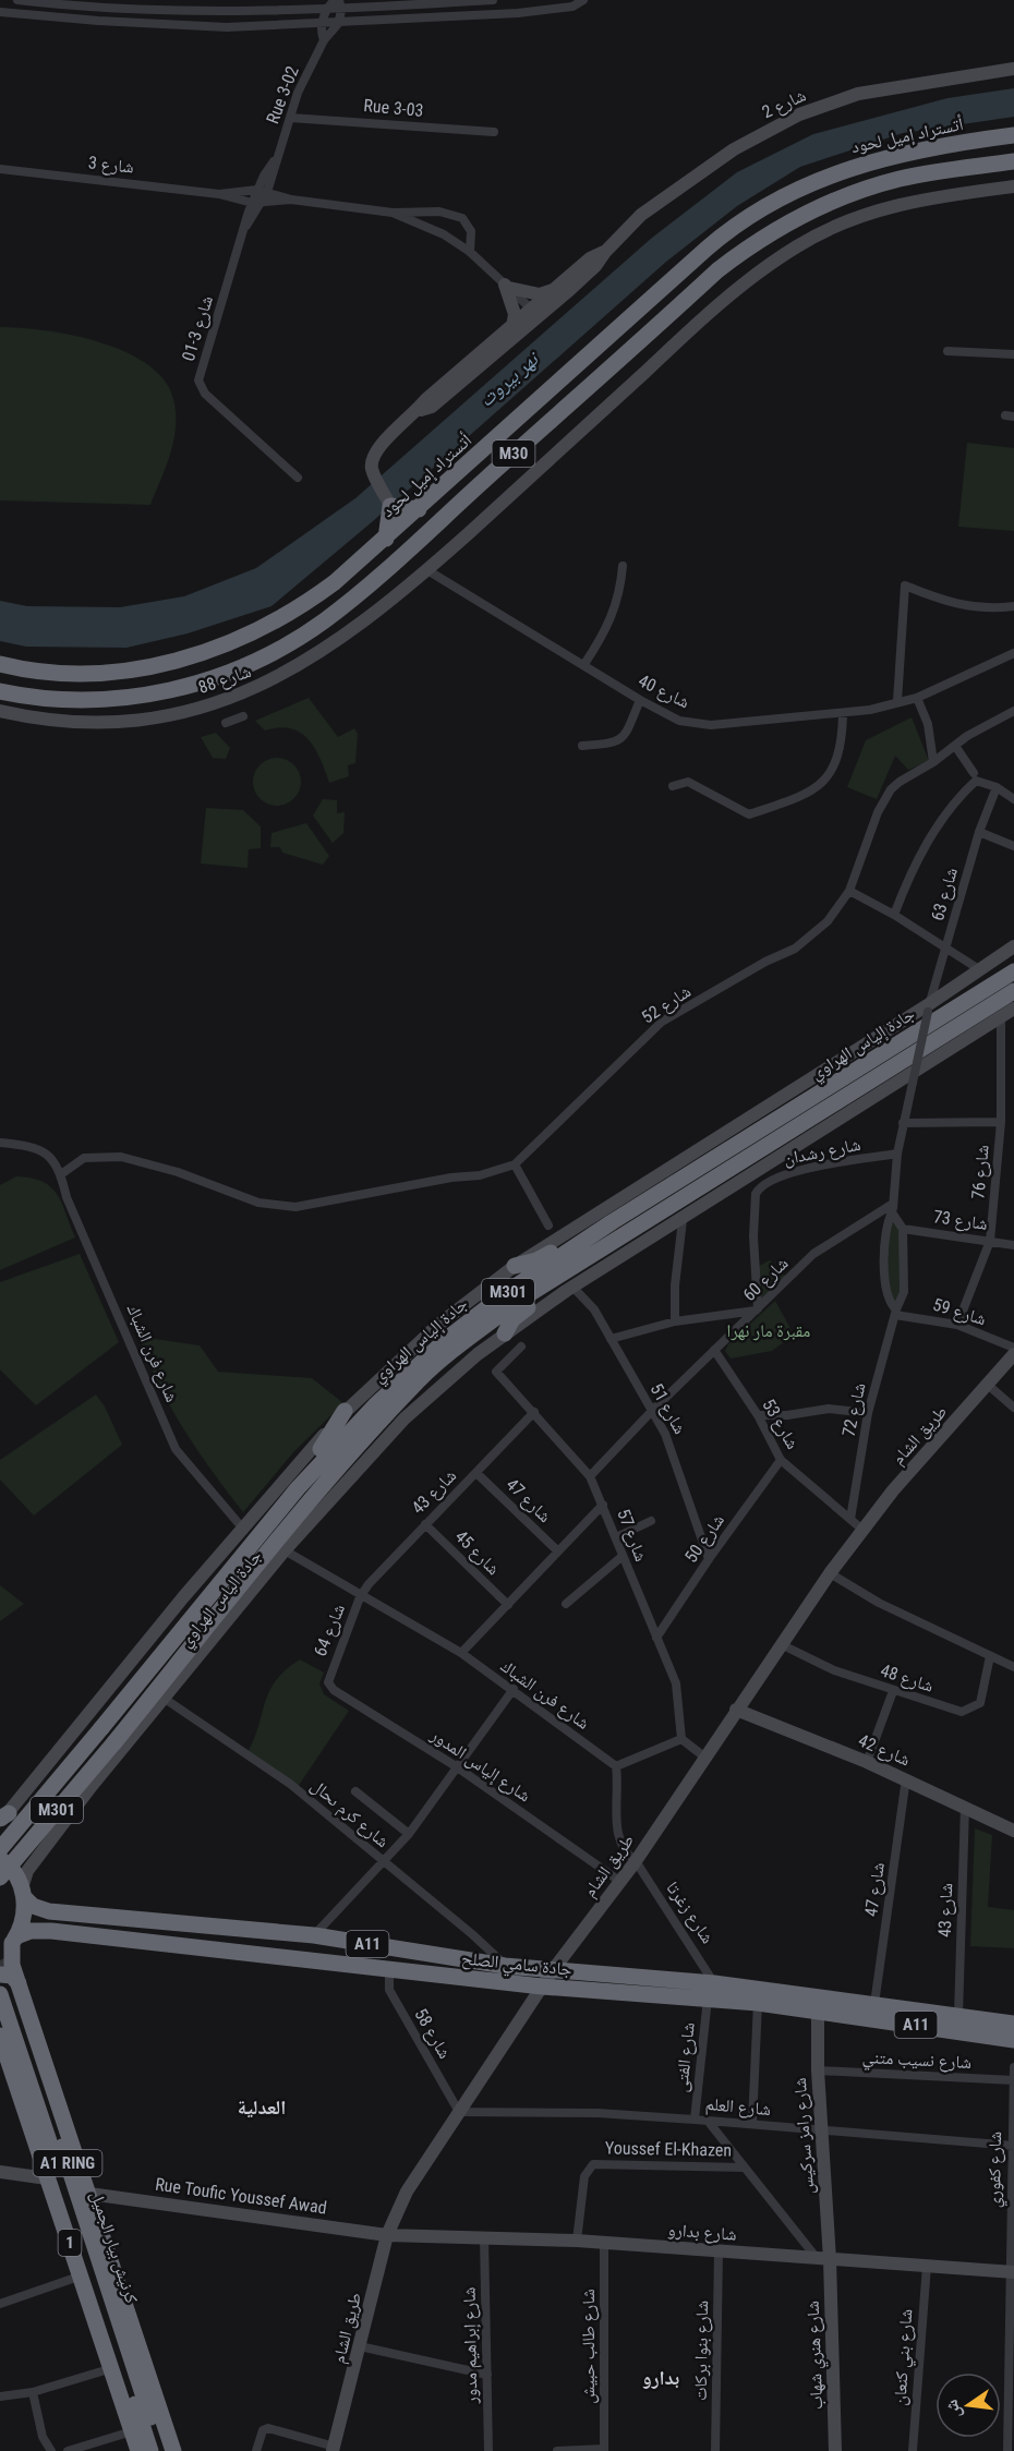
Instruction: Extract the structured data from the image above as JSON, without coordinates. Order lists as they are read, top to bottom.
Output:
{
  "streets": {
    "highway": [
      "أتستراد إميل لحود",
      "M30",
      "جادة إلياس الهراوي",
      "M301",
      "A11",
      "جادة سامي الصلح",
      "A1 RING",
      "1",
      "كرنيش بيار الجميل"
    ],
    "street": [
      "Rue 3-02",
      "شارع 2",
      "Rue 3-03",
      "شارع 3",
      "شارع 3-01",
      "شارع 88",
      "شارع 40",
      "شارع 63",
      "شارع 52",
      "شارع رشدان",
      "شارع 76",
      "شارع 73",
      "شارع 60",
      "شارع 59",
      "شارع فرن الشباك",
      "شارع 51",
      "شارع 72",
      "شارع 53",
      "طريق الشام",
      "شارع 43",
      "شارع 47",
      "شارع 57",
      "شارع 50",
      "شارع 45",
      "جادة الياس الهراوي",
      "شارع 64",
      "شارع 48",
      "شارع 42",
      "شارع إلياس المدور",
      "شارع كرم ىحال",
      "شارع زغرتا",
      "شارع 58",
      "شارع الفتى",
      "شارع نسيب متني",
      "شارع العلم",
      "شارع رامز سركيس",
      "Youssef El-Khazen",
      "شارع كفوري",
      "Rue Toufic Youssef Awad",
      "شارع بدارو",
      "شارع إبراهيم مدور",
      "شارع طالب حبيش",
      "شارع بنوا بركات",
      "شارع هنري شهاب",
      "شارع بني كنعان"
    ]
  },
  "crossings": [
    ["Rue 3-02", "Rue 3-03"],
    ["Rue 3-02", "شارع 3-01"],
    ["شارع 88", "شارع 40"],
    ["شارع 63", "جادة إلياس الهراوي"],
    ["جادة إلياس الهراوي", "شارع فرن الشباك"],
    ["جادة إلياس الهراوي", "جادة الياس الهراوي"],
    ["شارع رشدان", "شارع 60"],
    ["شارع 76", "شارع 73"],
    ["شارع 76", "شارع 59"],
    ["شارع 73", "شارع 72"],
    ["شارع 60", "شارع 51"],
    ["شارع 60", "شارع 53"],
    ["شارع 60", "شارع 57"],
    ["شارع 59", "شارع 72"],
    ["شارع فرن الشباك", "شارع 43"],
    ["شارع فرن الشباك", "جادة الياس الهراوي"],
    ["شارع فرن الشباك", "شارع 64"],
    ["شارع 51", "شارع 50"],
    ["شارع 72", "شارع 53"],
    ["شارع 53", "طريق الشام"],
    ["شارع 53", "شارع 50"],
    ["طريق الشام", "شارع 48"],
    ["طريق الشام", "شارع 42"],
    ["طريق الشام", "شارع إلياس المدور"],
    ["طريق الشام", "شارع زغرتا"],
    ["طريق الشام", "جادة سامي الصلح"],
    ["طريق الشام", "شارع 58"],
    ["طريق الشام", "شارع العلم"],
    ["طريق الشام", "Rue Toufic Youssef Awad"],
    ["طريق الشام", "شارع بدارو"],
    ["شارع 43", "شارع 47"],
    ["شارع 43", "شارع 57"],
    ["شارع 43", "شارع 45"],
    ["شارع 43", "شارع 64"],
    ["شارع 43", "شارع 42"],
    ["شارع 43", "جادة سامي الصلح"],
    ["شارع 47", "شارع 42"],
    ["شارع 47", "جادة سامي الصلح"],
    ["شارع 57", "شارع 50"],
    ["جادة الياس الهراوي", "شارع كرم ىحال"],
    ["جادة الياس الهراوي", "جادة سامي الصلح"],
    ["شارع 64", "شارع إلياس المدور"],
    ["شارع كرم ىحال", "جادة سامي الصلح"],
    ["شارع زغرتا", "جادة سامي الصلح"],
    ["شارع زغرتا", "شارع الفتى"],
    ["جادة سامي الصلح", "شارع 58"],
    ["جادة سامي الصلح", "شارع الفتى"],
    ["جادة سامي الصلح", "شارع رامز سركيس"],
    ["شارع 58", "شارع العلم"],
    ["شارع الفتى", "شارع العلم"],
    ["شارع نسيب متني", "شارع رامز سركيس"],
    ["شارع نسيب متني", "شارع كفوري"],
    ["شارع العلم", "شارع رامز سركيس"],
    ["شارع العلم", "شارع كفوري"],
    ["شارع رامز سركيس", "شارع بدارو"],
    ["شارع رامز سركيس", "شارع هنري شهاب"],
    ["Youssef El-Khazen", "شارع بدارو"],
    ["شارع كفوري", "شارع بدارو"],
    ["Rue Toufic Youssef Awad", "شارع بدارو"],
    ["شارع بدارو", "شارع إبراهيم مدور"],
    ["شارع بدارو", "شارع طالب حبيش"],
    ["شارع بدارو", "شارع بنوا بركات"],
    ["شارع بدارو", "شارع هنري شهاب"],
    ["شارع بدارو", "شارع بني كنعان"]
  ],
  "districts": ["العدلية", "بدارو"],
  "water": ["نهر بيروت"],
  "parks": ["مقبرة مار نهرا"],
  "north": "left"
}
